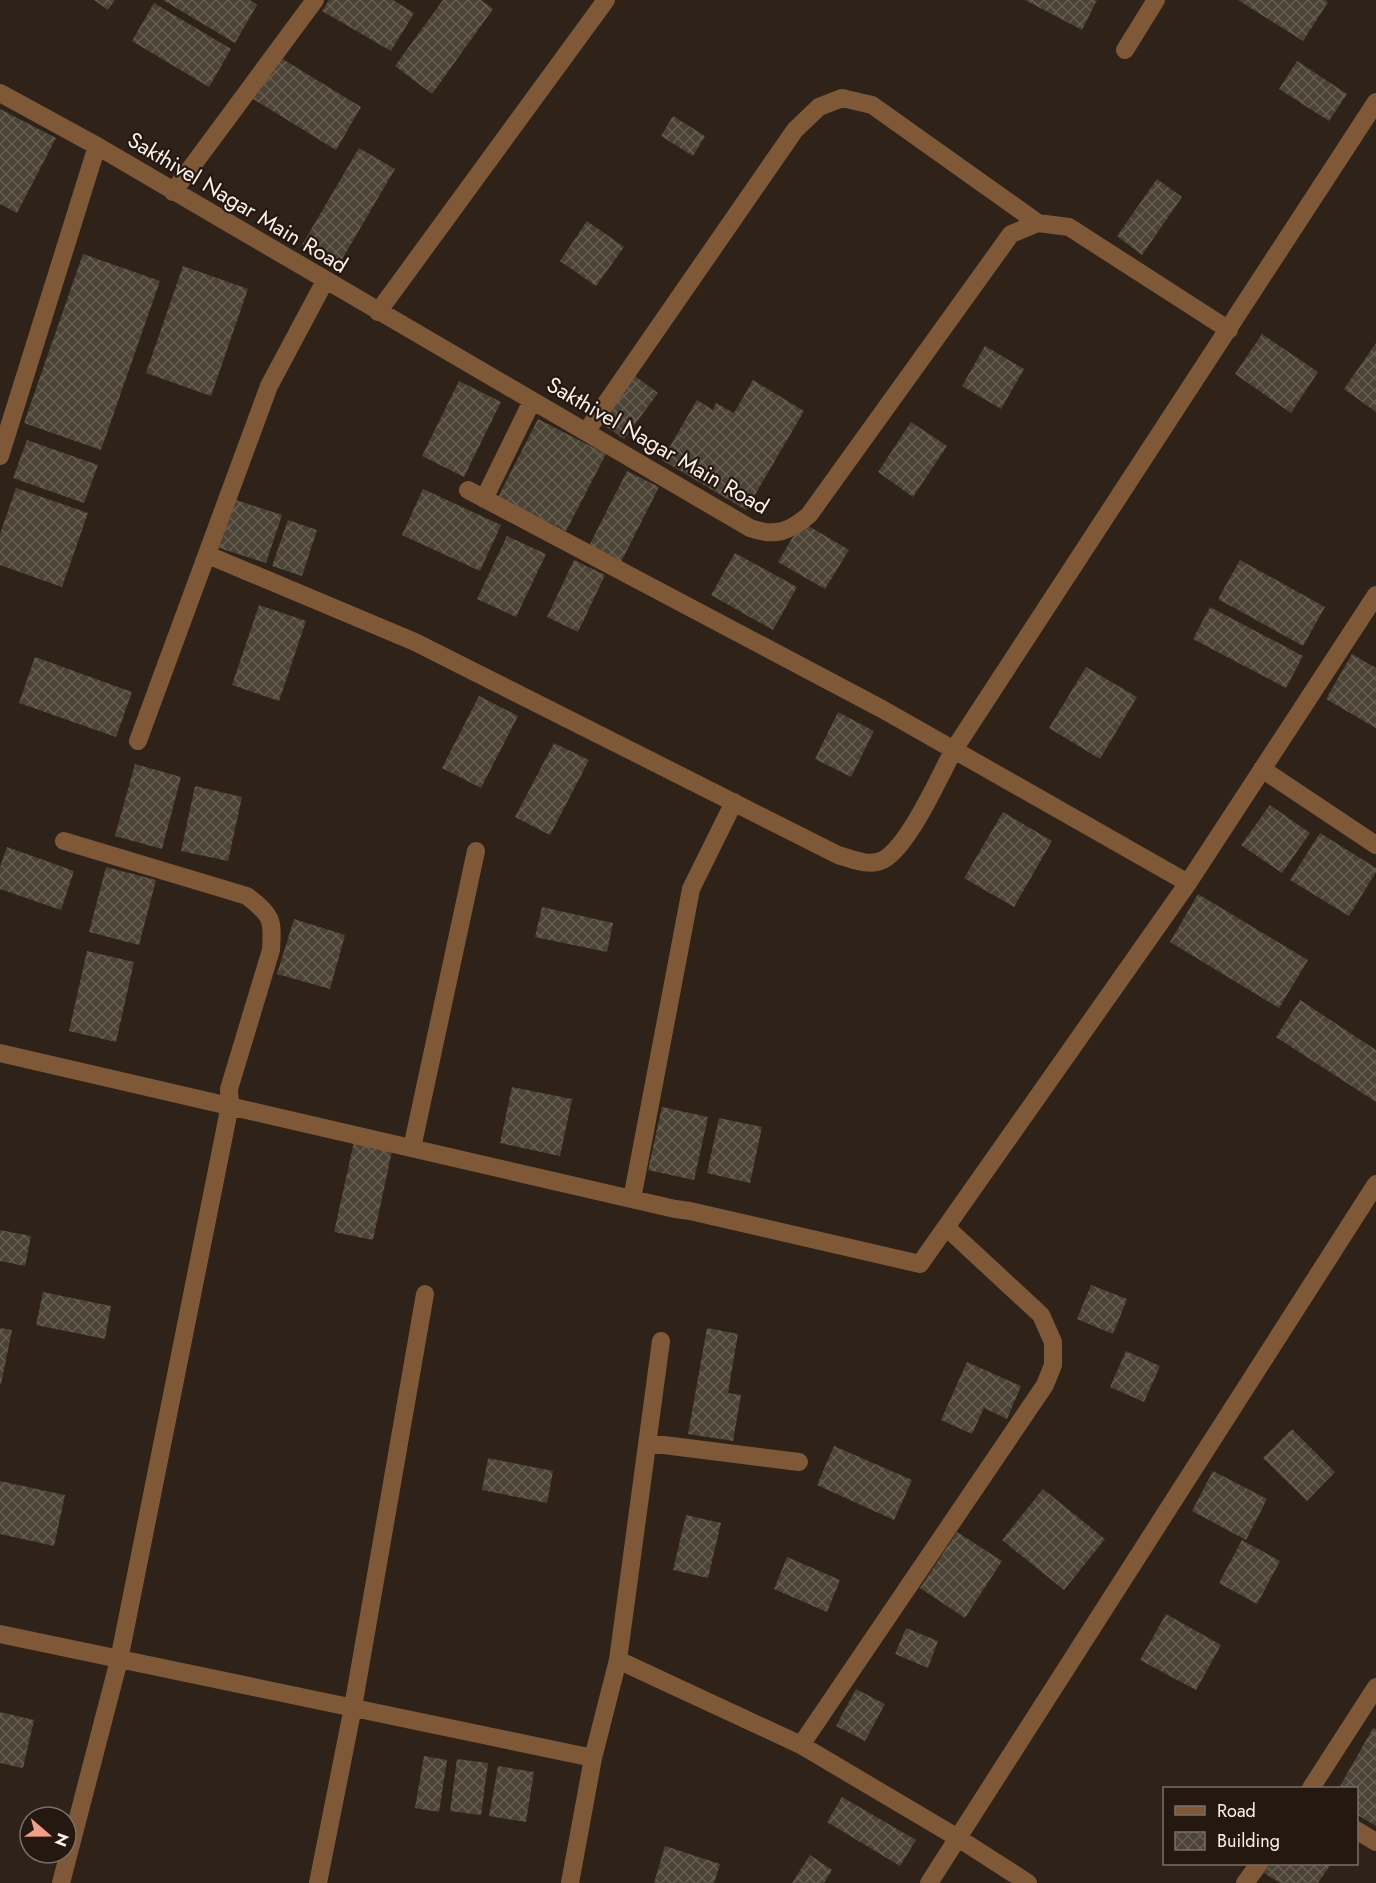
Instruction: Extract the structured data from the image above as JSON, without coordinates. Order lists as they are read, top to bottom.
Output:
{
  "streets": {
    "street": ["Sakthivel Nagar Main Road"]
  },
  "legend": ["Road", "Building"],
  "north": "right"
}
